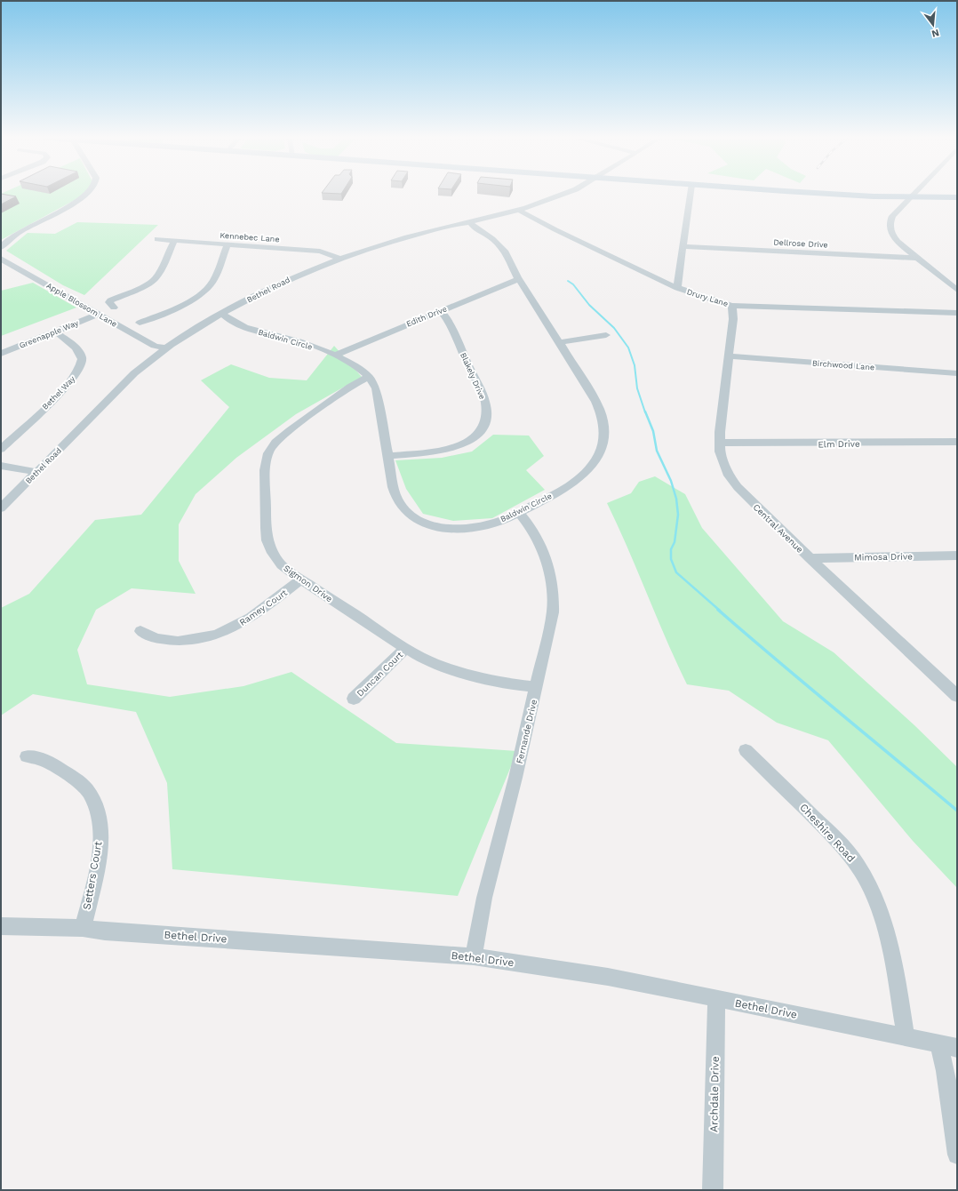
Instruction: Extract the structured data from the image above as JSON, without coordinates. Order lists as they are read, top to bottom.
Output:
{
  "streets": {
    "street": [
      "Kennebec Lane",
      "Dellrose Drive",
      "Bethel Road",
      "Drury Lane",
      "Apple Blossom Lane",
      "Edith Drive",
      "Greenapple Way",
      "Baldwin Circle",
      "Birchwood Lane",
      "Blakely Drive",
      "Bethel Way",
      "Elm Drive",
      "Central Avenue",
      "Mimosa Drive",
      "Sigmon Drive",
      "Ramey Court",
      "Duncan Court",
      "Fernande Drive",
      "Cheshire Road",
      "Setters Court",
      "Bethel Drive",
      "Archdale Drive"
    ]
  },
  "crossings": [
    ["Kennebec Lane", "Bethel Road"],
    ["Bethel Road", "Drury Lane"],
    ["Bethel Road", "Apple Blossom Lane"],
    ["Bethel Road", "Baldwin Circle"],
    ["Drury Lane", "Central Avenue"],
    ["Apple Blossom Lane", "Greenapple Way"],
    ["Edith Drive", "Baldwin Circle"],
    ["Edith Drive", "Blakely Drive"],
    ["Greenapple Way", "Bethel Way"],
    ["Baldwin Circle", "Blakely Drive"],
    ["Baldwin Circle", "Sigmon Drive"],
    ["Baldwin Circle", "Fernande Drive"],
    ["Birchwood Lane", "Central Avenue"],
    ["Elm Drive", "Central Avenue"],
    ["Central Avenue", "Mimosa Drive"],
    ["Sigmon Drive", "Ramey Court"],
    ["Sigmon Drive", "Duncan Court"],
    ["Sigmon Drive", "Fernande Drive"],
    ["Fernande Drive", "Bethel Drive"],
    ["Cheshire Road", "Bethel Drive"],
    ["Setters Court", "Bethel Drive"],
    ["Bethel Drive", "Archdale Drive"]
  ],
  "north": "bottom"
}
